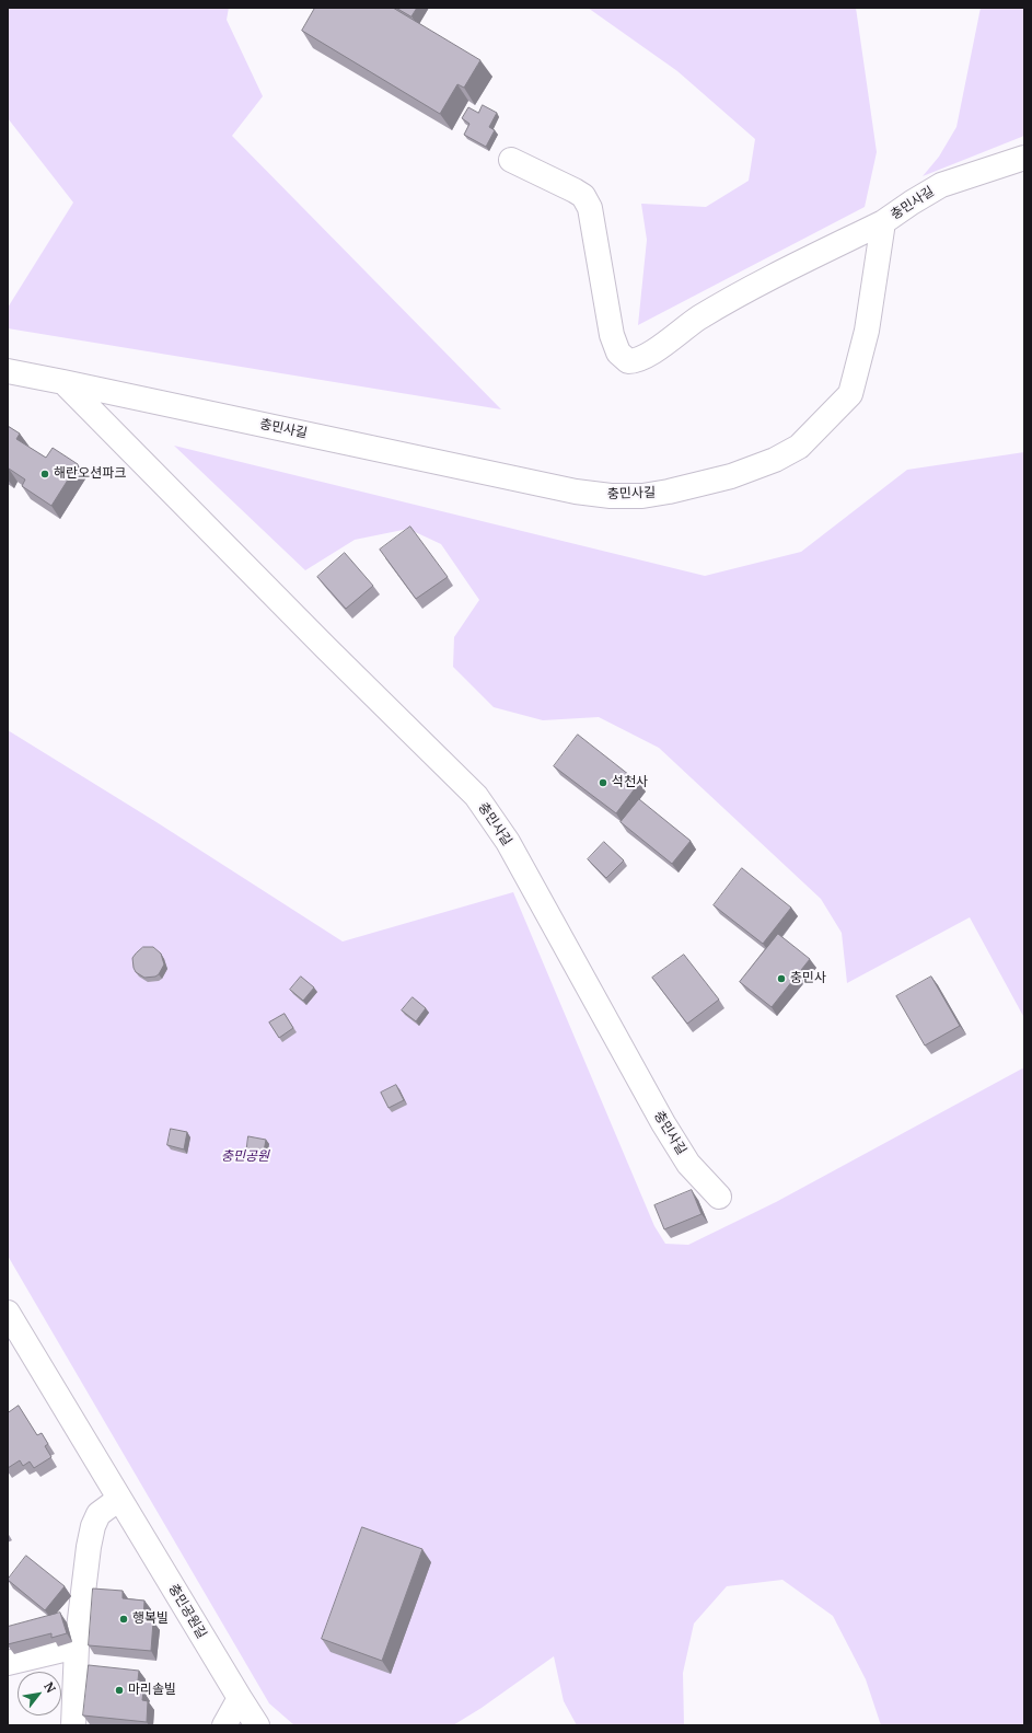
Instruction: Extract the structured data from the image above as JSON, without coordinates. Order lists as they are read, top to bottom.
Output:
{
  "streets": {
    "street": ["충민사길", "충민공원길"]
  },
  "parks": ["충민공원"],
  "places": [
    "해란오션파크",
    "석천사",
    "충민사",
    "행복빌",
    "마리솔빌"
  ],
  "north": "top right"
}
